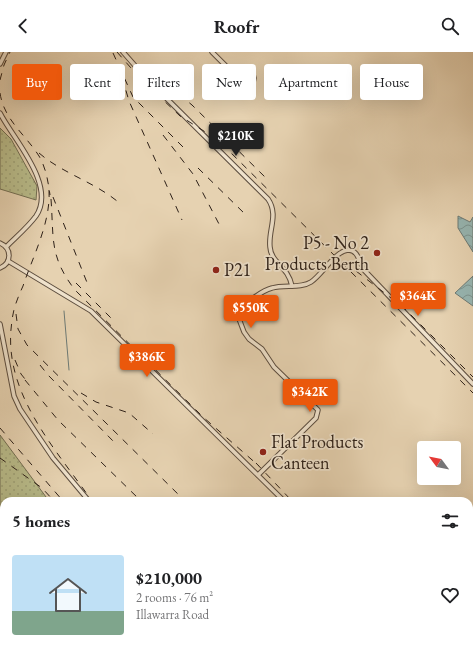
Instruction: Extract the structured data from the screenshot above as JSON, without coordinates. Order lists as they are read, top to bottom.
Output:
{
  "places": ["P5 - No 2 Products Berth", "P21", "Flat Products Canteen"],
  "north": "top left",
  "page": {
    "header": "Roofr",
    "chip": [
      "Buy",
      "Rent",
      "Filters",
      "New",
      "Apartment",
      "House"
    ],
    "price": [
      "$210K",
      "$364K",
      "$550K",
      "$386K",
      "$342K"
    ],
    "heading": "5 homes",
    "list": [
      {
        "name": "$210,000",
        "note": "2 rooms · 76 m² · Illawarra Road"
      }
    ]
  }
}
